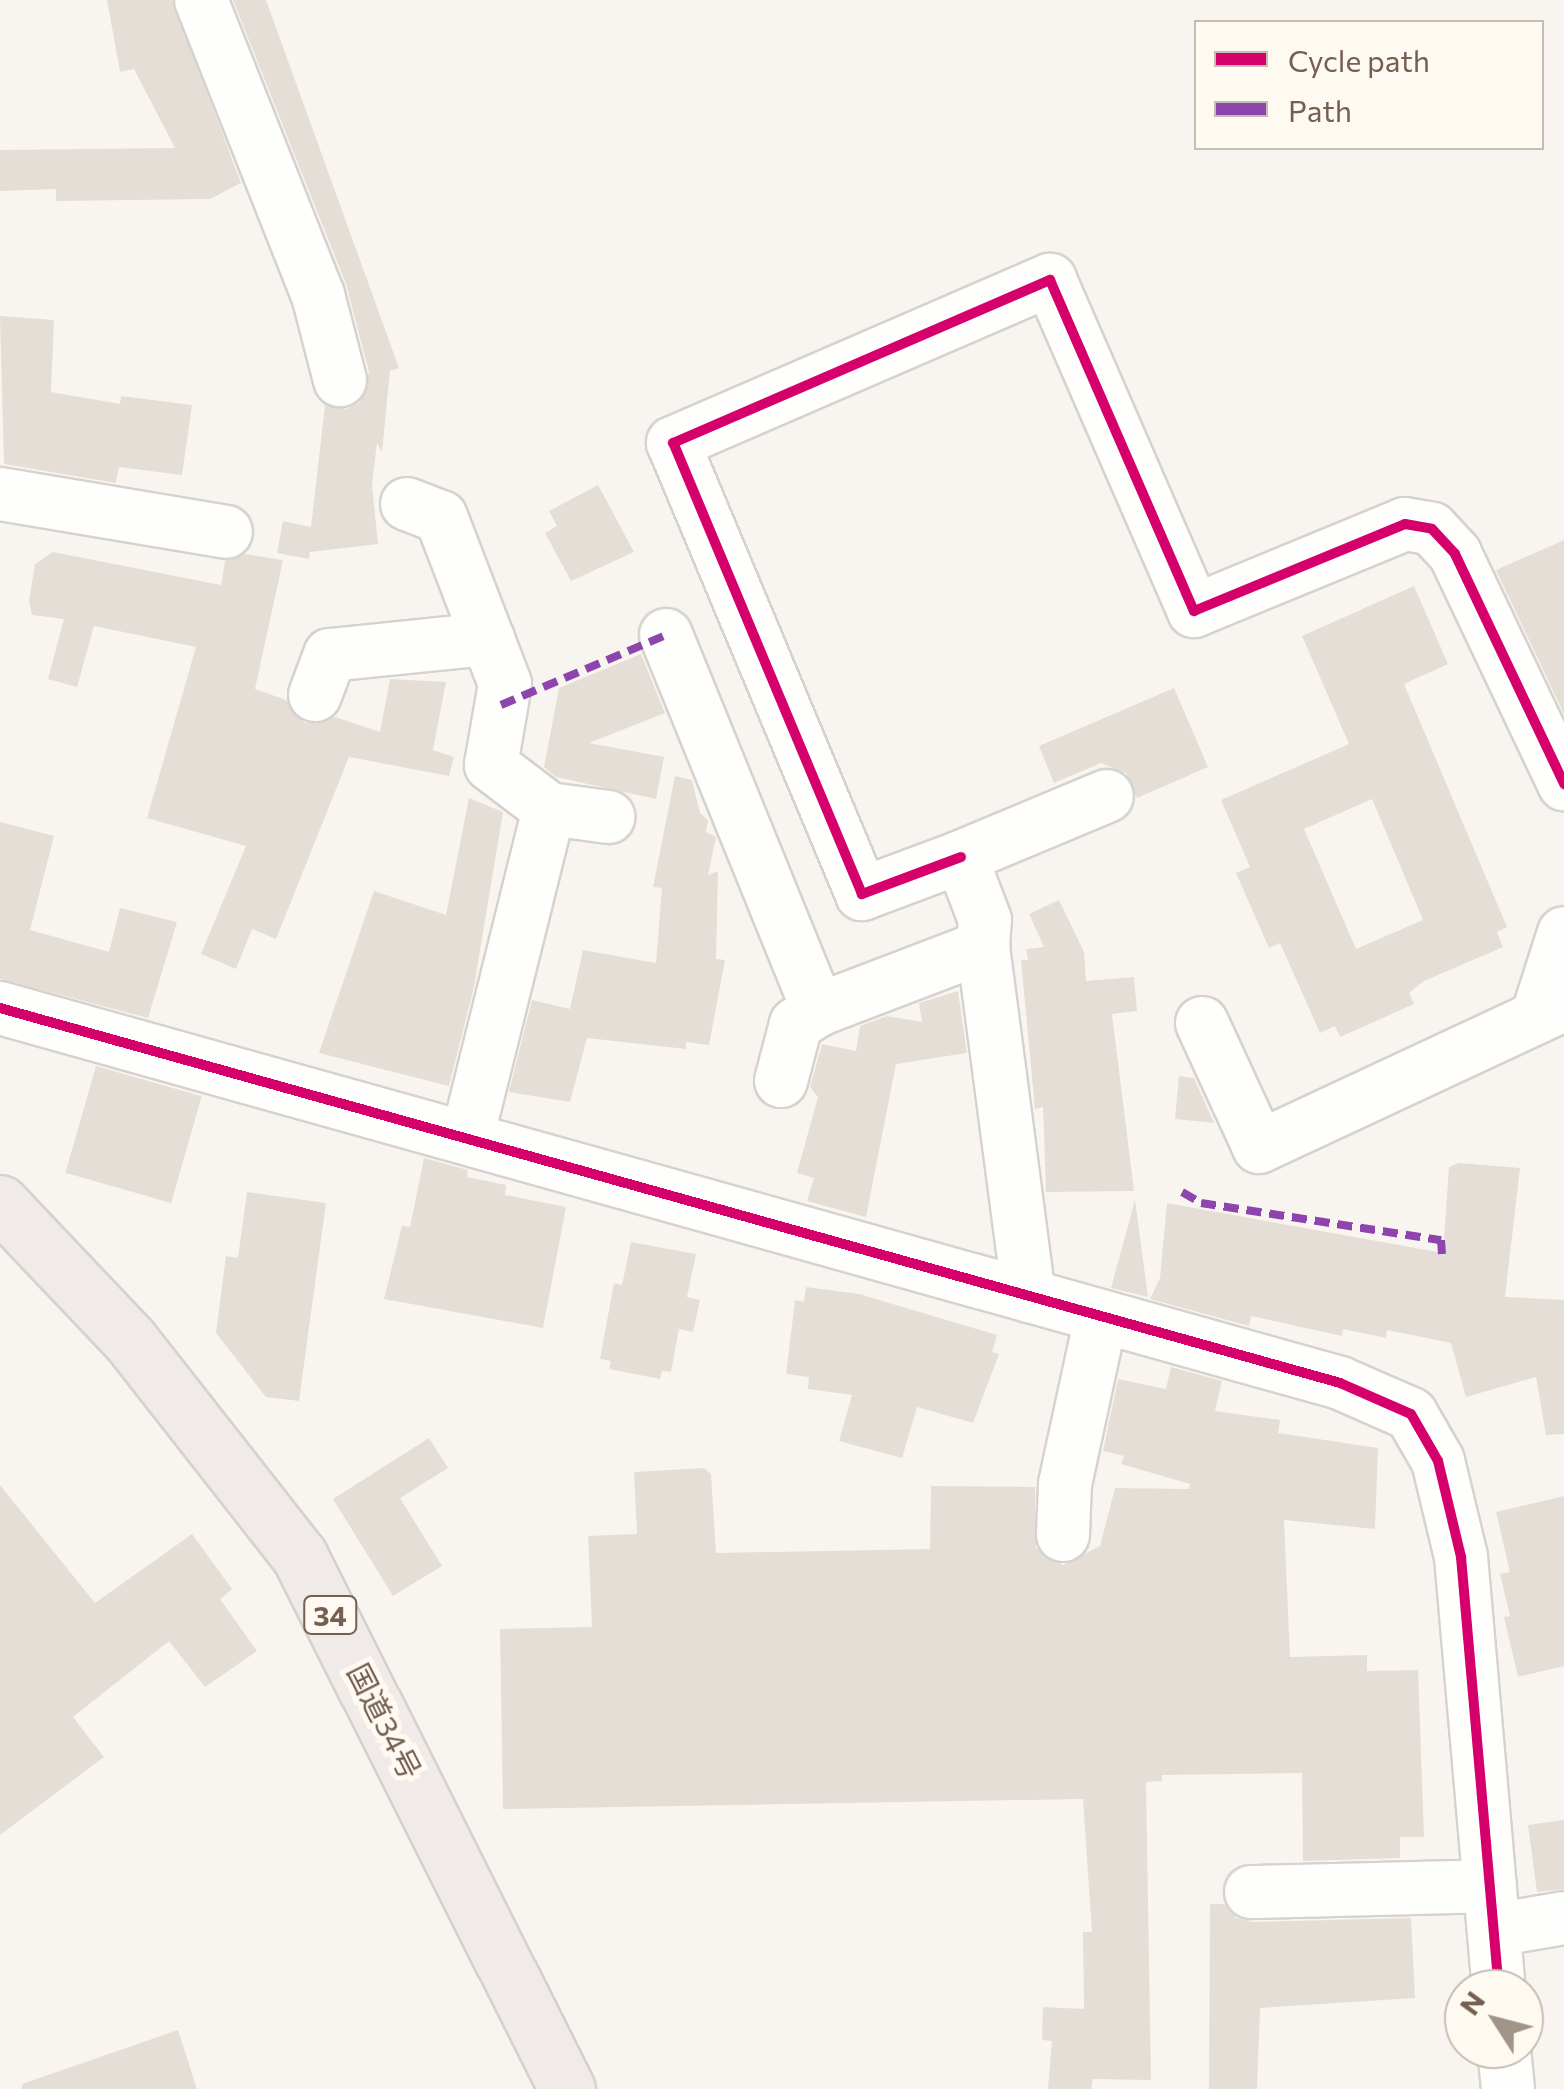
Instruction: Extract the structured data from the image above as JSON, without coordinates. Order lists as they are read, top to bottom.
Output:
{
  "streets": {
    "highway": ["34", "国道34号"]
  },
  "legend": ["Cycle path", "Path"],
  "north": "top left"
}
